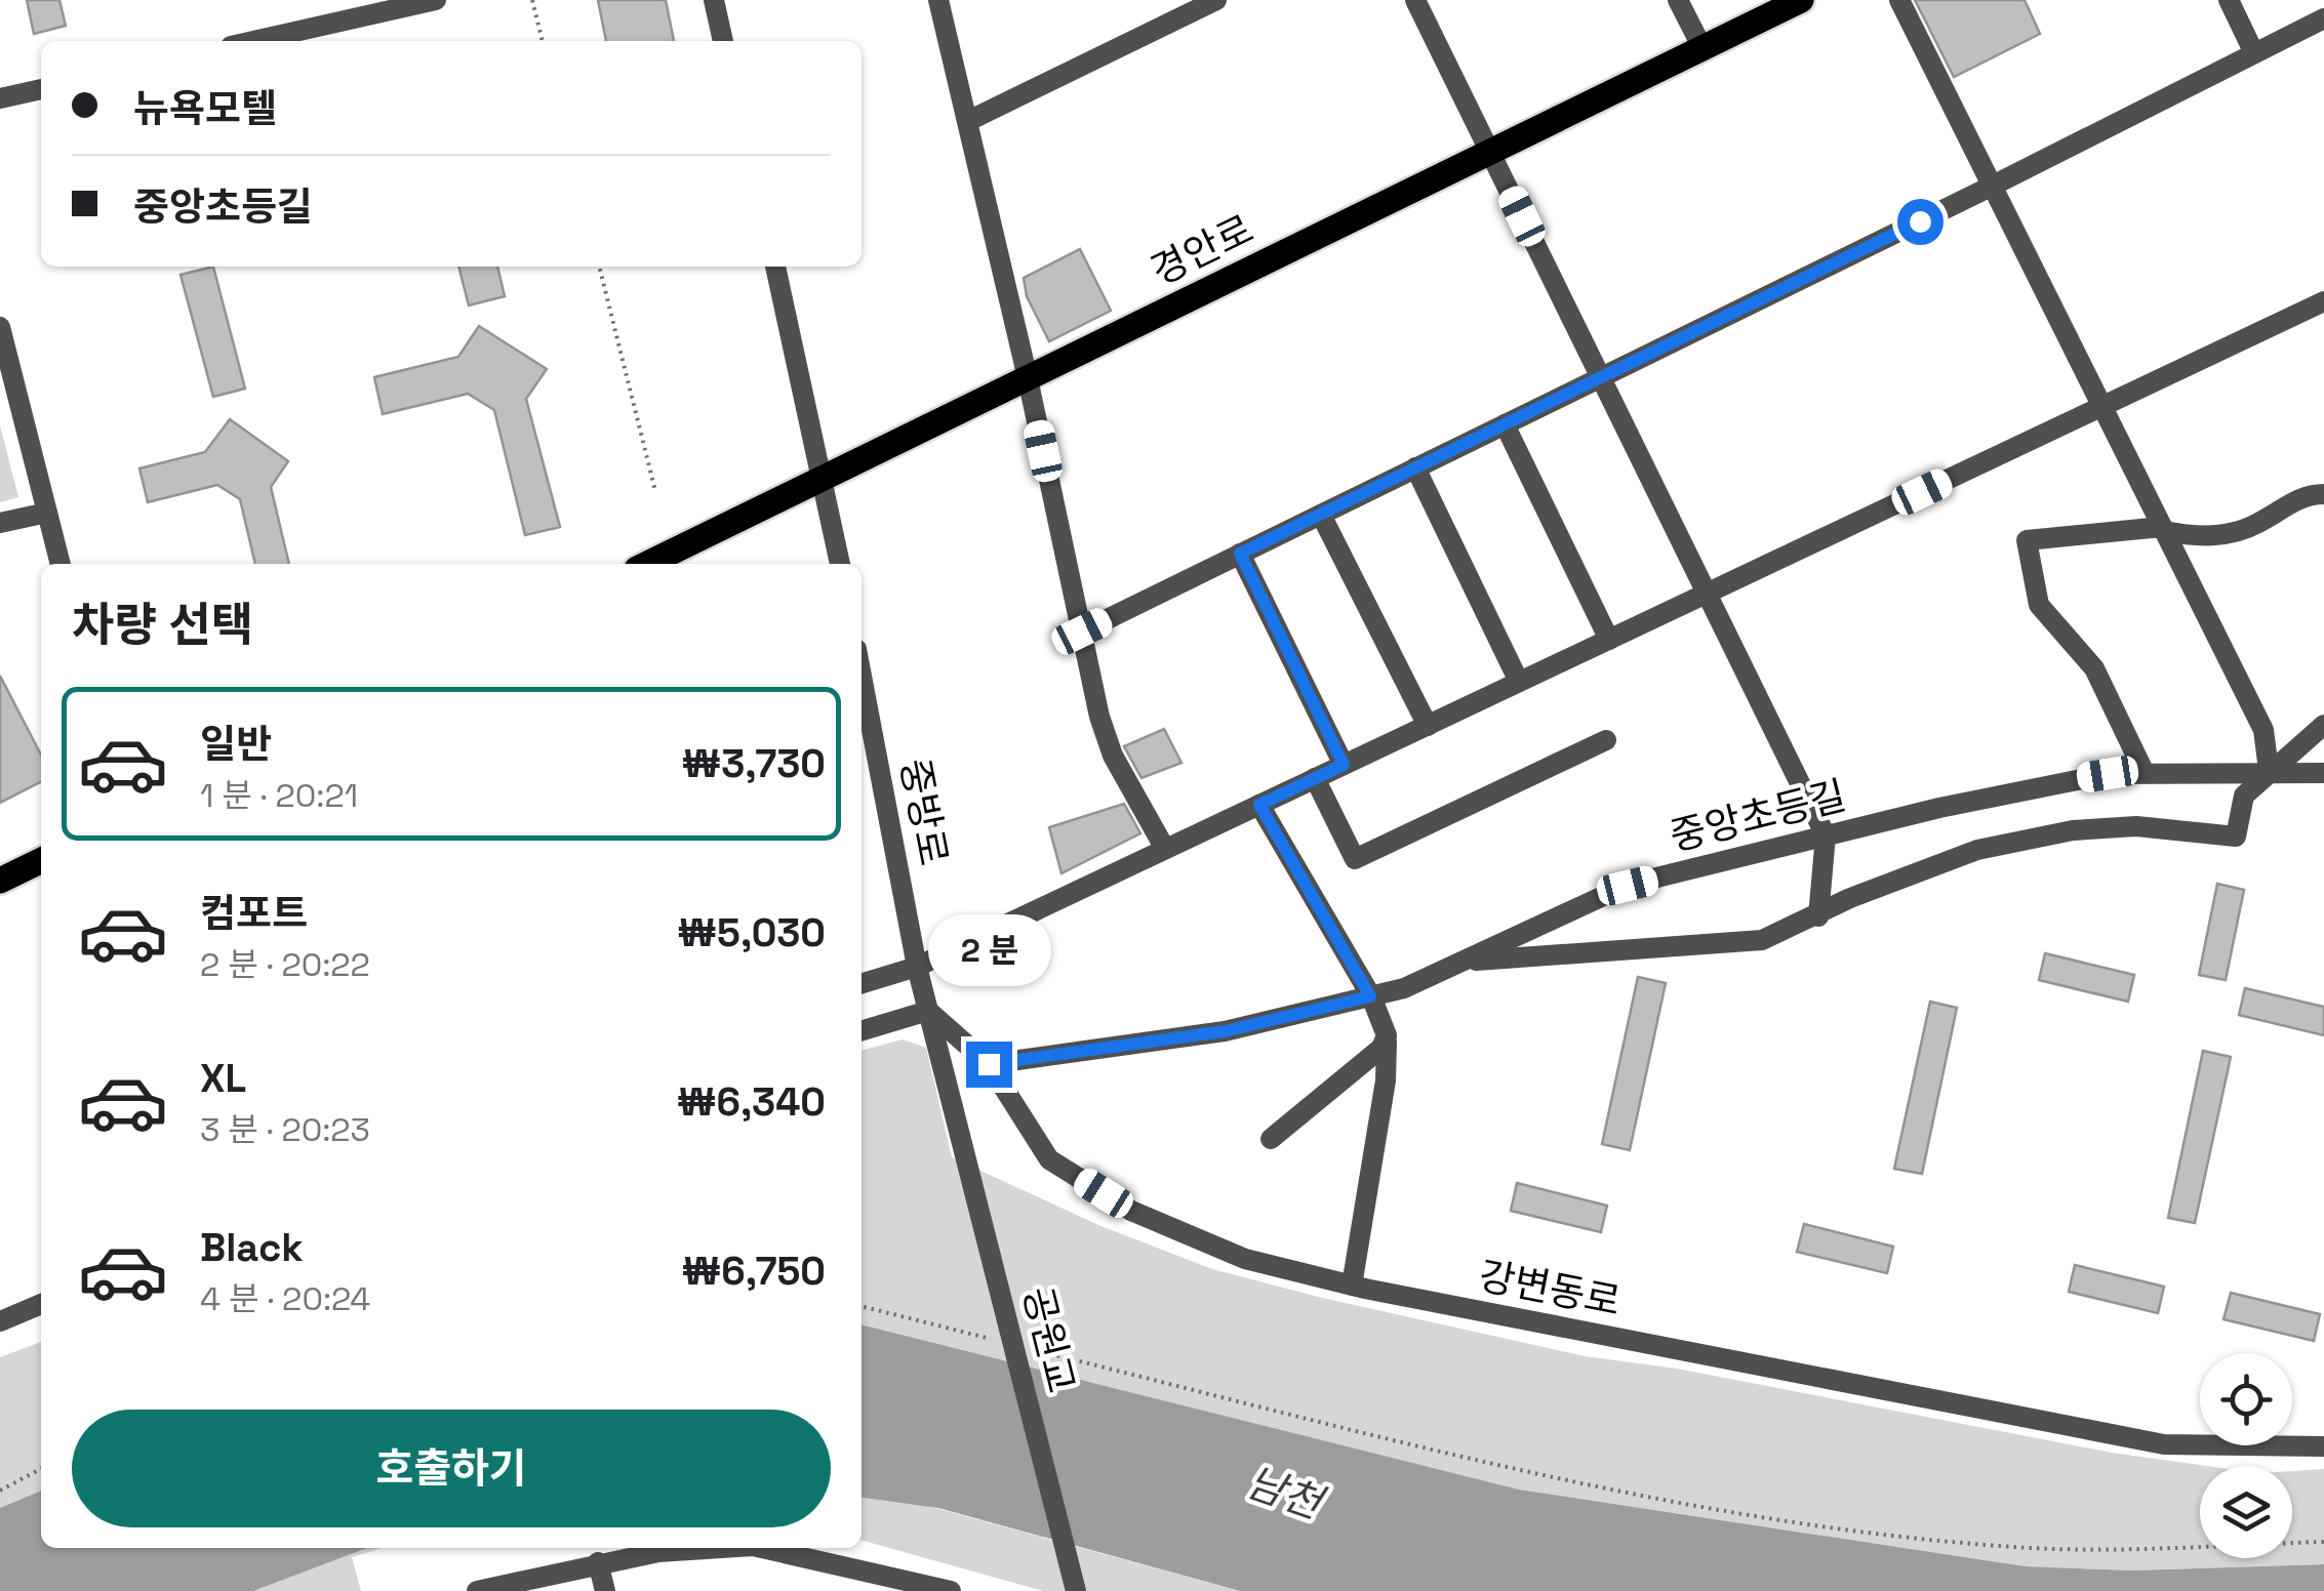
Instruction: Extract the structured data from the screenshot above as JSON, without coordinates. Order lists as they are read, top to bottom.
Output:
{
  "streets": {
    "main road": ["경안로"],
    "street": [
      "중방로",
      "중앙초등길",
      "강변동로",
      "공원교"
    ]
  },
  "crossings": [
    ["중방로", "강변동로"],
    ["중방로", "공원교"],
    ["중앙초등길", "강변동로"]
  ],
  "water": ["남천"],
  "page": {
    "banner": ["뉴욕모텔", "중앙초등길"],
    "heading": "차량 선택",
    "list": [
      {
        "name": "일반",
        "note": "1 분 · 20:21",
        "value": "₩3,730"
      },
      {
        "name": "컴포트",
        "note": "2 분 · 20:22",
        "value": "₩5,030"
      },
      {
        "name": "XL",
        "note": "3 분 · 20:23",
        "value": "₩6,340"
      },
      {
        "name": "Black",
        "note": "4 분 · 20:24",
        "value": "₩6,750"
      }
    ],
    "bubble": "2 분",
    "buttons": "호출하기"
  }
}
